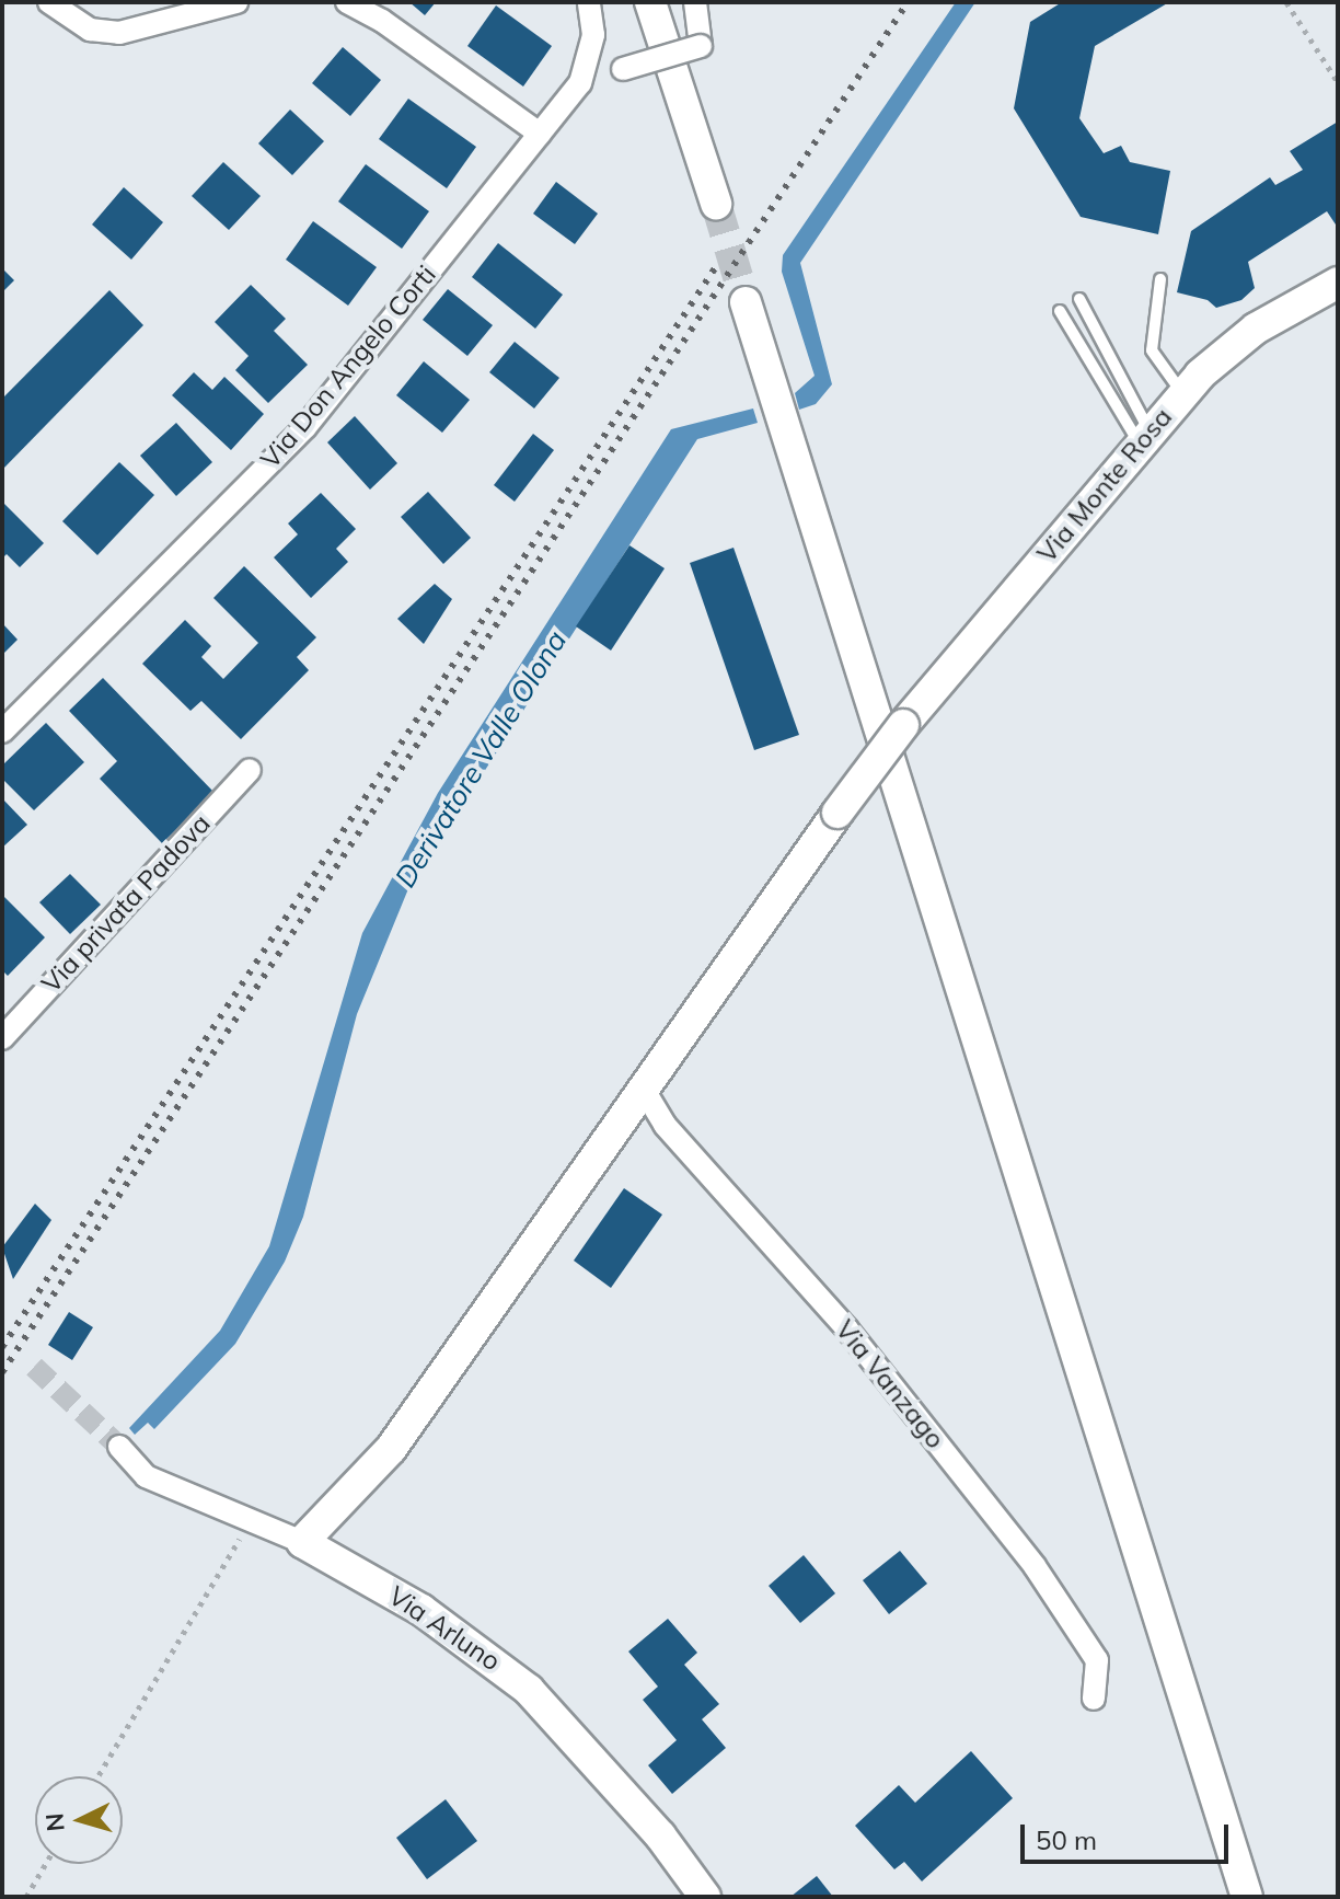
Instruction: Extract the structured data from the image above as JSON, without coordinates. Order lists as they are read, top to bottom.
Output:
{
  "streets": {
    "street": [
      "Via Don Angelo Corti",
      "Via Monte Rosa",
      "Via privata Padova",
      "Via Vanzago",
      "Via Arluno"
    ]
  },
  "crossings": [
    ["Via Monte Rosa", "Via Vanzago"]
  ],
  "water": ["Derivatore Valle Olona"],
  "scale_bar": "50 m",
  "north": "left"
}
